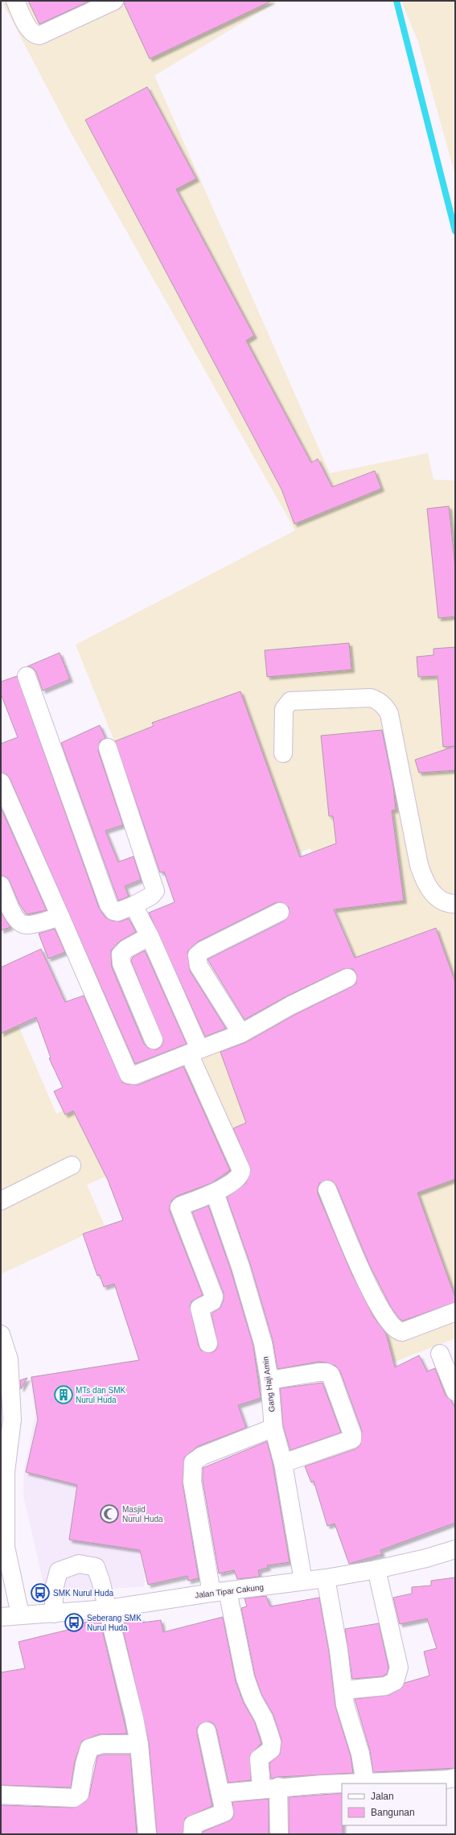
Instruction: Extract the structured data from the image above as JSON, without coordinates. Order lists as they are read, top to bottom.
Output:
{
  "streets": {
    "street": ["Gang Haji Amin", "Jalan Tipar Cakung"]
  },
  "crossings": [
    ["Gang Haji Amin", "Jalan Tipar Cakung"]
  ],
  "places": {
    "building": ["MTs dan SMK Nurul Huda"],
    "mosque": ["Masjid Nurul Huda"],
    "bus stop": ["SMK Nurul Huda", "Seberang SMK Nurul Huda"]
  },
  "legend": ["Jalan", "Bangunan"]
}
